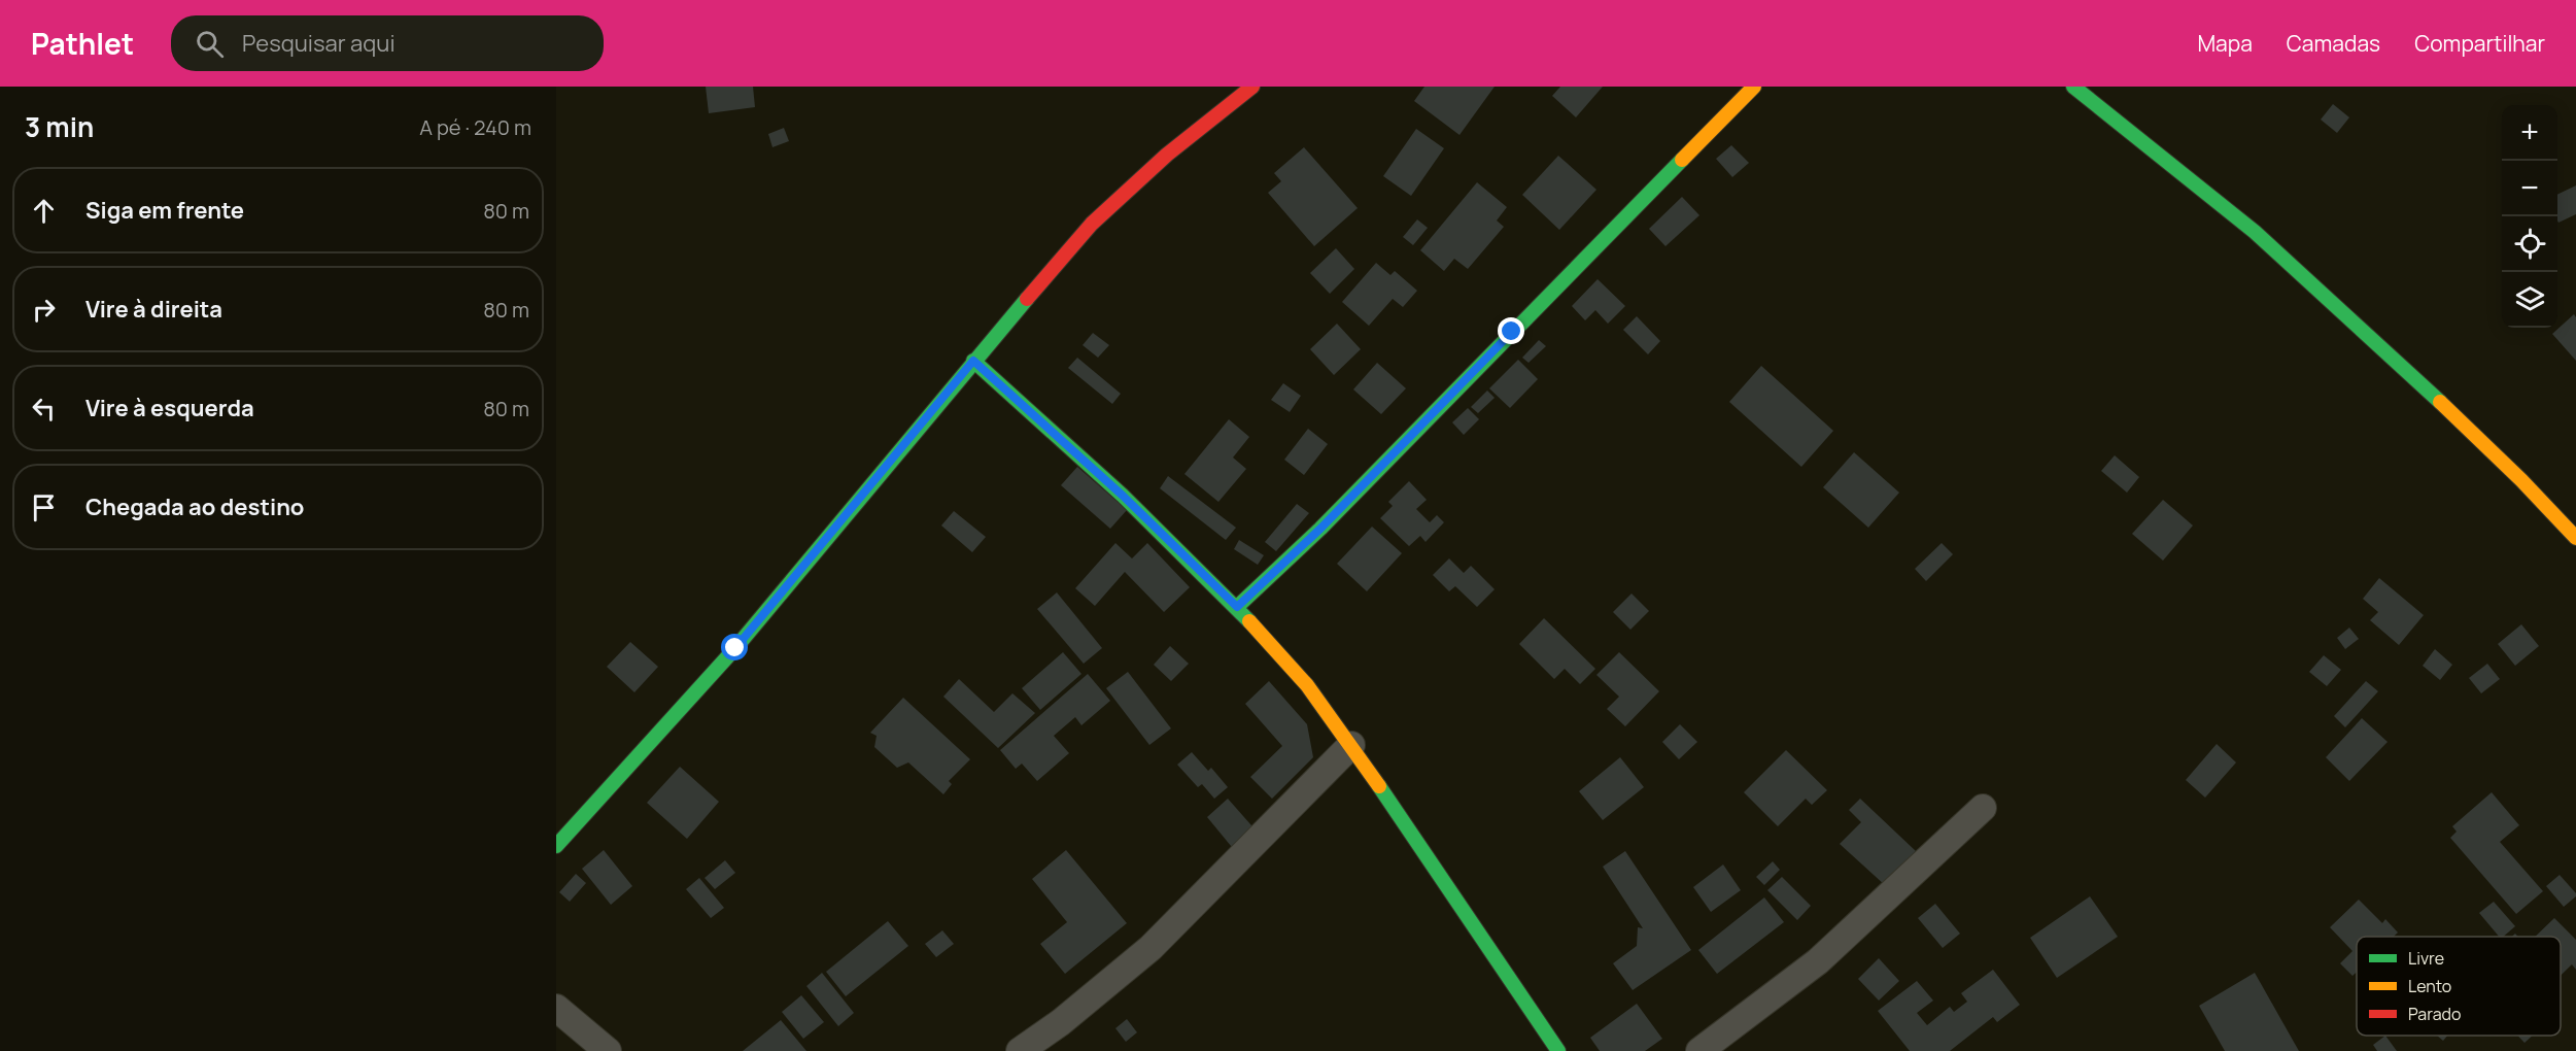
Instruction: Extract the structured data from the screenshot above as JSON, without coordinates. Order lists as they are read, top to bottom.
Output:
{
  "legend": ["Livre", "Lento", "Parado"],
  "page": {
    "header": "Pathlet",
    "search": "Pesquisar aqui",
    "nav": ["Mapa", "Camadas", "Compartilhar"],
    "heading": ["3 min", "A pé · 240 m"],
    "map_buttons": ["+", "−"],
    "list": [
      ["Siga em frente", "80 m"],
      ["Vire à direita", "80 m"],
      ["Vire à esquerda", "80 m"],
      "Chegada ao destino"
    ]
  }
}
